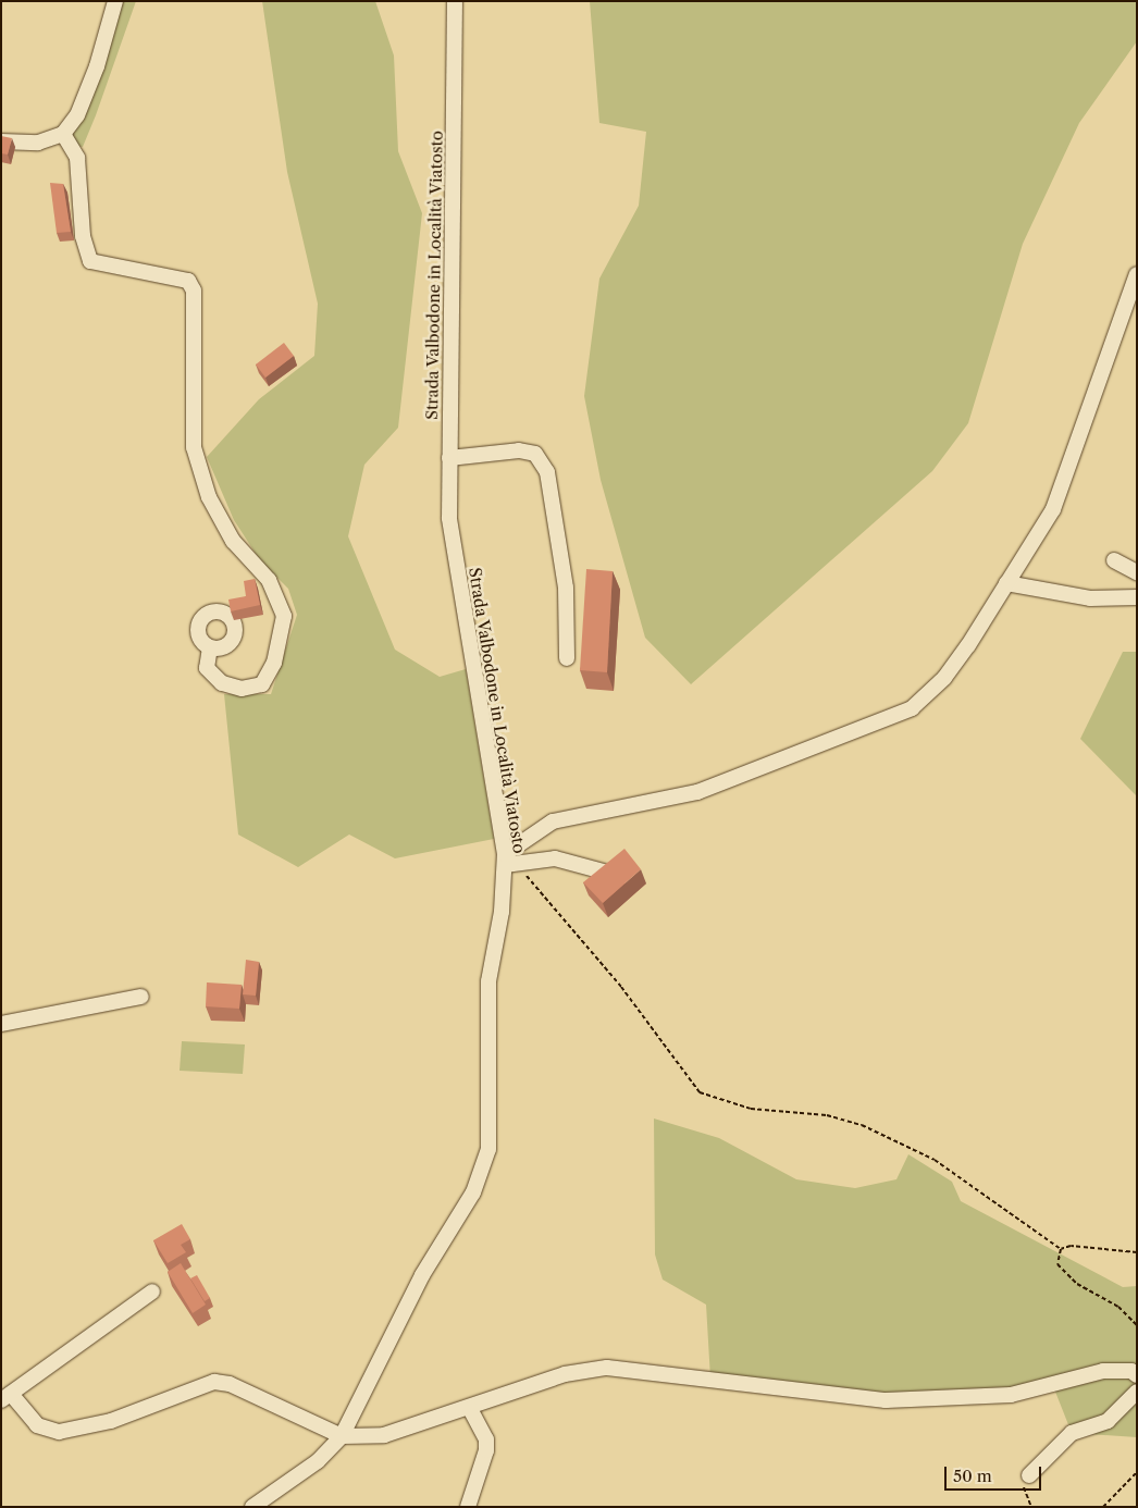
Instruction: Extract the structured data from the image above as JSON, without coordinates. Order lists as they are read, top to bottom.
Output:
{
  "streets": {
    "street": ["Strada Valbodone in Località Viatosto"]
  },
  "scale_bar": "50 m"
}
